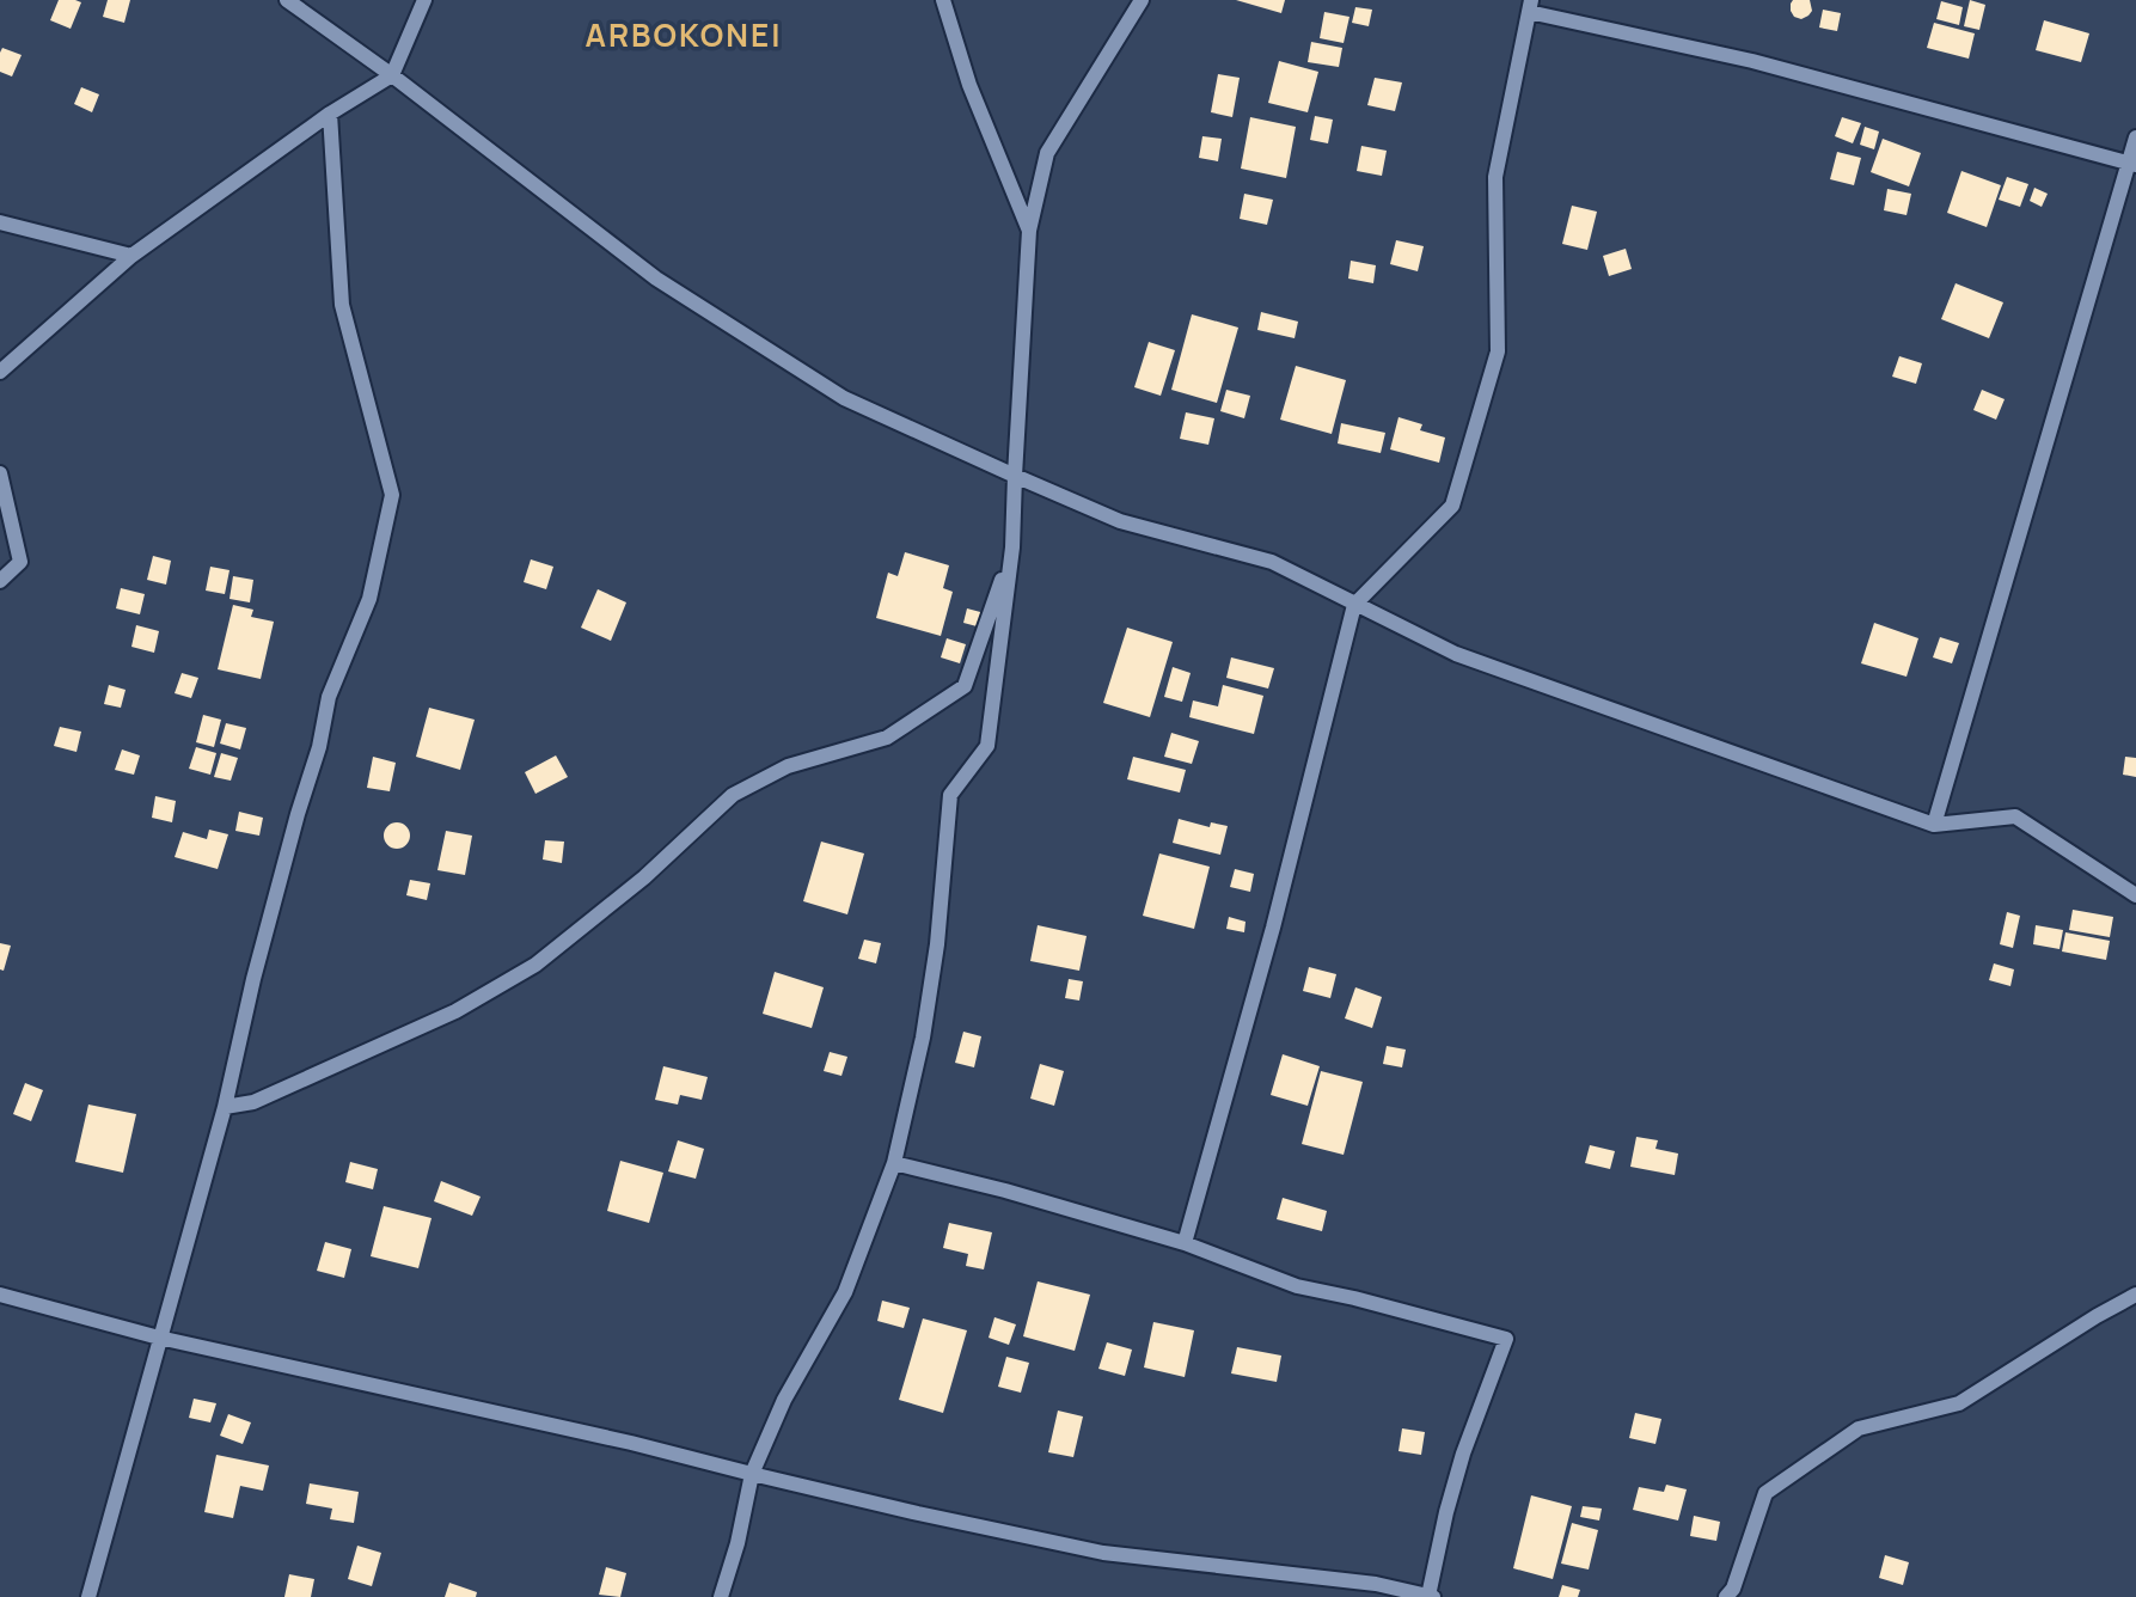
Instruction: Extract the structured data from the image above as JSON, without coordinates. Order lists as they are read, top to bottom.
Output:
{
  "districts": ["ARBOKONEI"]
}
